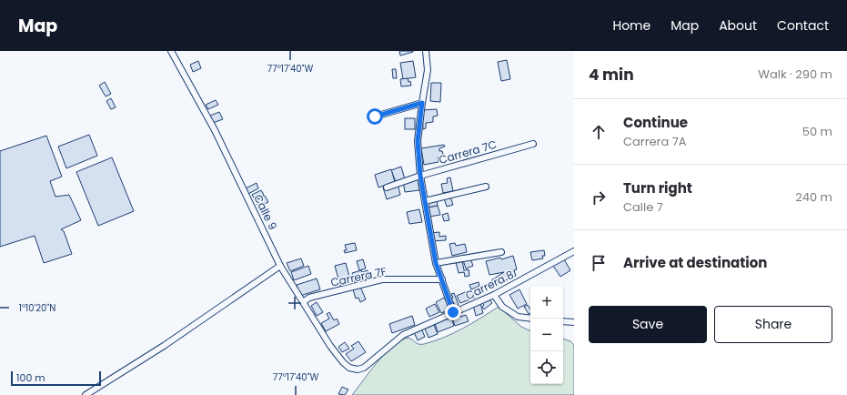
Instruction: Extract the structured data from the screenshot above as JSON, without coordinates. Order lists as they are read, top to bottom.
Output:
{
  "streets": {
    "street": [
      "Carrera 7C",
      "Calle 9",
      "Carrera 7F",
      "Carrera 8"
    ]
  },
  "crossings": [
    ["Calle 9", "Carrera 7F"],
    ["Calle 9", "Carrera 8"]
  ],
  "scale_bar": "100 m",
  "page": {
    "header": "Map",
    "nav": [
      "Home",
      "Map",
      "About",
      "Contact"
    ],
    "heading": ["4 min", "Walk · 290 m"],
    "list": [
      ["Continue", "Carrera 7A", "50 m"],
      ["Turn right", "Calle 7", "240 m"],
      "Arrive at destination"
    ],
    "map_buttons": ["+", "−"],
    "buttons": ["Save", "Share"],
    "scale": "100 m"
  },
  "coordinates": ["77°17'40\"W", "1°10'20\"N"]
}
